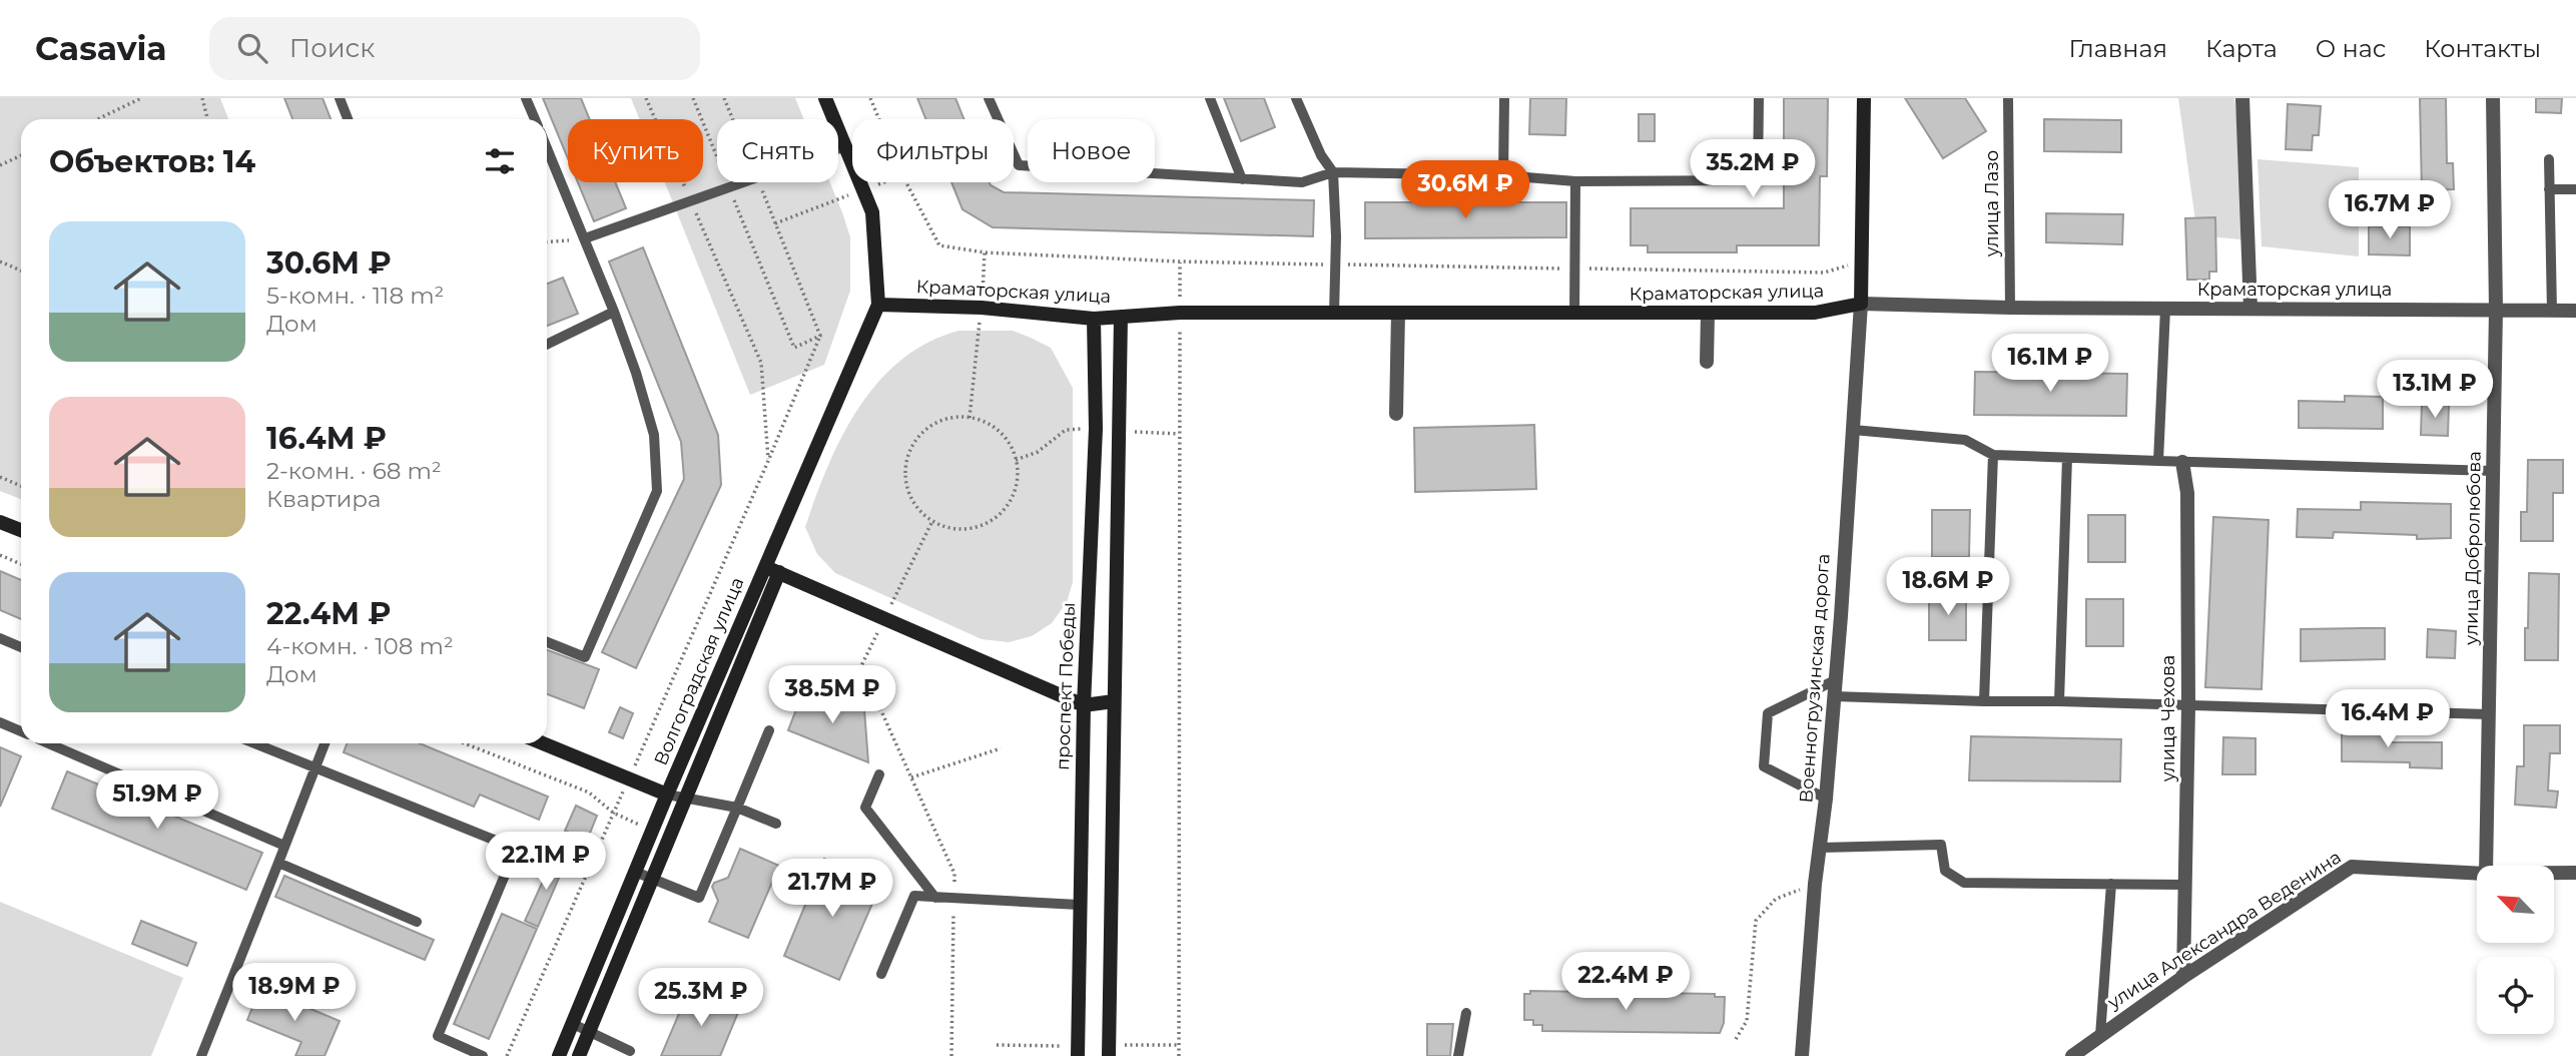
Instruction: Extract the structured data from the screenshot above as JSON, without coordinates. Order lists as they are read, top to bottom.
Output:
{
  "streets": {
    "main road": ["Краматорская улица", "Волгоградская улица", "проспект Победы"],
    "street": [
      "улица Добролюбова",
      "Военногрузинская дорога",
      "улица Чехова",
      "улица Александра Веденина"
    ],
    "lane": ["улица Лазо"]
  },
  "crossings": [
    ["улица Лазо", "Краматорская улица"],
    ["Краматорская улица", "улица Добролюбова"],
    ["Краматорская улица", "Волгоградская улица"],
    ["Краматорская улица", "Военногрузинская дорога"],
    ["Краматорская улица", "проспект Победы"],
    ["улица Чехова", "улица Александра Веденина"]
  ],
  "north": "top left",
  "page": {
    "header": "Casavia",
    "search": "Поиск",
    "nav": [
      "Главная",
      "Карта",
      "О нас",
      "Контакты"
    ],
    "chip": [
      "Купить",
      "Снять",
      "Фильтры",
      "Новое"
    ],
    "heading": "Объектов: 14",
    "price": [
      "35.2M ₽",
      "30.6M ₽",
      "16.7M ₽",
      "16.1M ₽",
      "13.1M ₽",
      "18.6M ₽",
      "38.5M ₽",
      "16.4M ₽",
      "51.9M ₽",
      "22.1M ₽",
      "21.7M ₽",
      "22.4M ₽",
      "18.9M ₽",
      "25.3M ₽"
    ],
    "list": [
      {
        "name": "30.6M ₽",
        "note": "5-комн. · 118 m² · Дом"
      },
      {
        "name": "16.4M ₽",
        "note": "2-комн. · 68 m² · Квартира"
      },
      {
        "name": "22.4M ₽",
        "note": "4-комн. · 108 m² · Дом"
      }
    ]
  }
}
